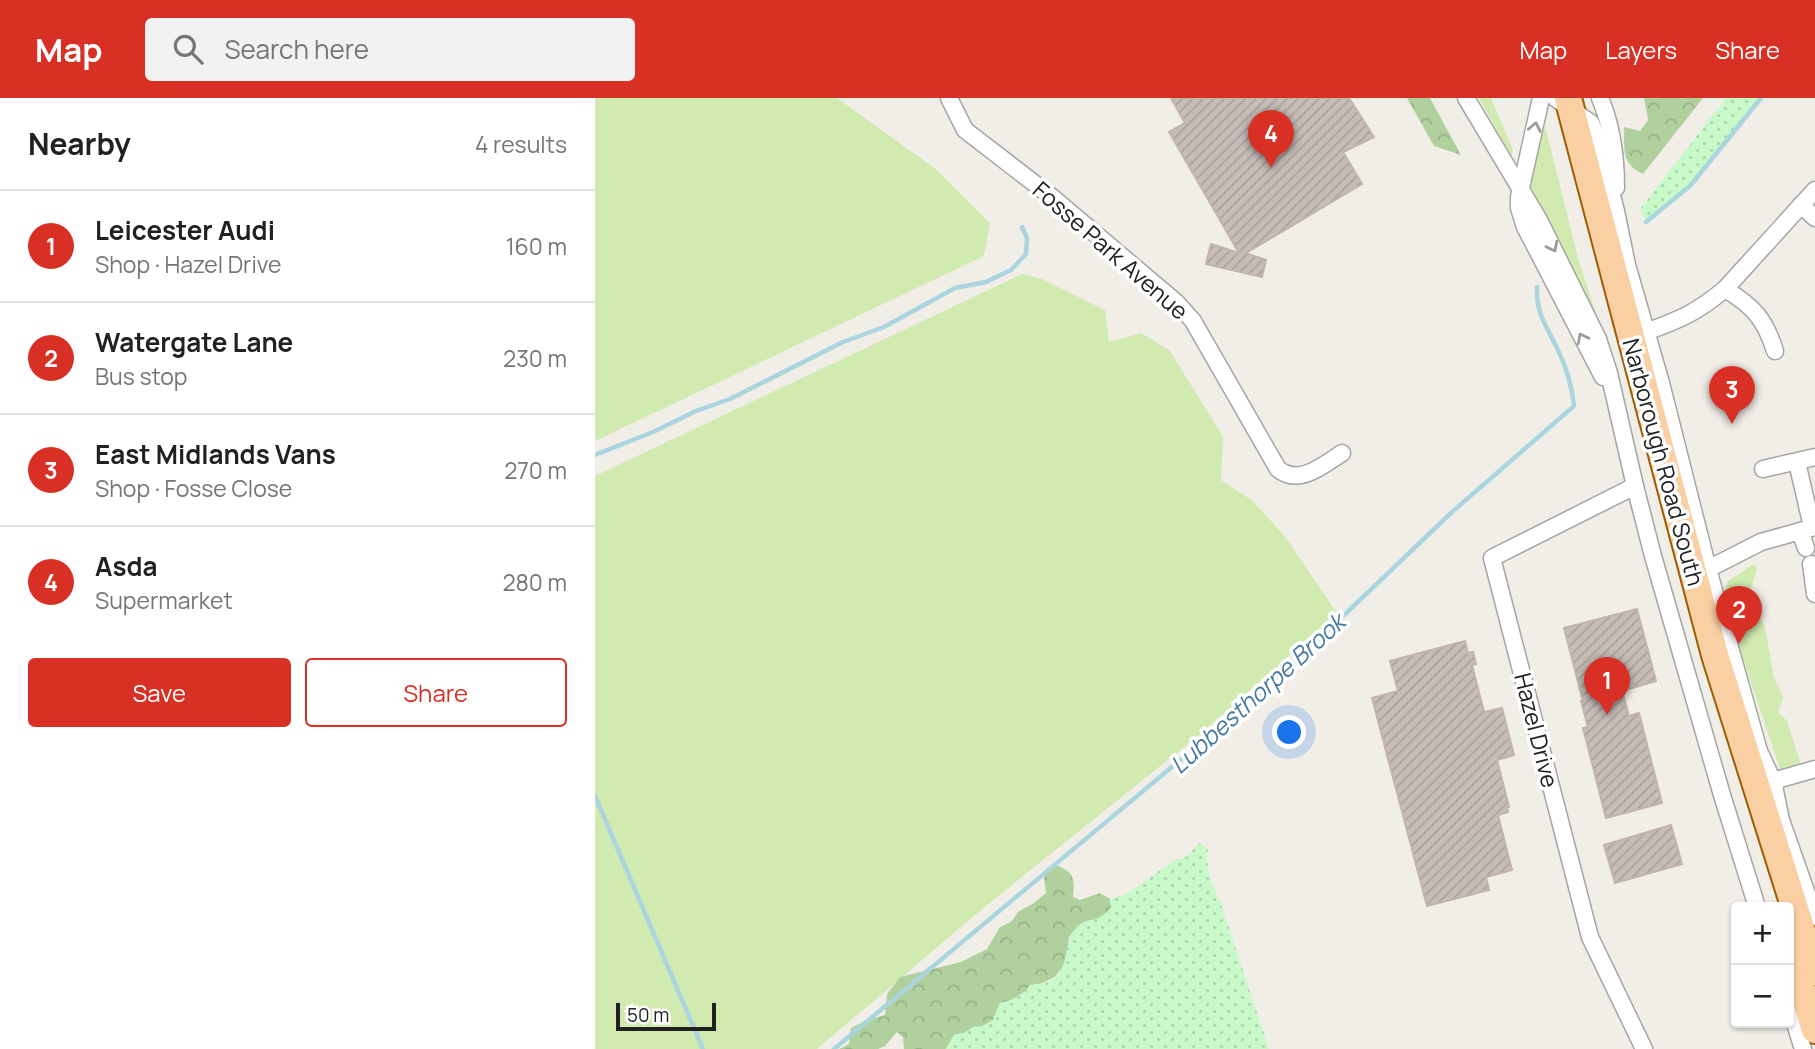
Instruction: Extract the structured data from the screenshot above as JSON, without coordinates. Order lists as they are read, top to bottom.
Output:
{
  "streets": {
    "main road": ["Narborough Road South"],
    "street": ["Fosse Park Avenue", "Hazel Drive"]
  },
  "crossings": [
    ["Narborough Road South", "Hazel Drive"]
  ],
  "water": ["Lubbesthorpe Brook"],
  "scale_bar": "50 m",
  "page": {
    "header": "Map",
    "search": "Search here",
    "nav": ["Map", "Layers", "Share"],
    "heading": ["Nearby", "4 results"],
    "pins": [
      "4",
      "3",
      "2",
      "1"
    ],
    "list": [
      {
        "mark": "1",
        "name": "Leicester Audi",
        "note": "Shop · Hazel Drive",
        "value": "160 m"
      },
      {
        "mark": "2",
        "name": "Watergate Lane",
        "note": "Bus stop",
        "value": "230 m"
      },
      {
        "mark": "3",
        "name": "East Midlands Vans",
        "note": "Shop · Fosse Close",
        "value": "270 m"
      },
      {
        "mark": "4",
        "name": "Asda",
        "note": "Supermarket",
        "value": "280 m"
      }
    ],
    "buttons": ["Save", "Share"],
    "map_buttons": ["+", "−"],
    "scale": "50 m"
  }
}
